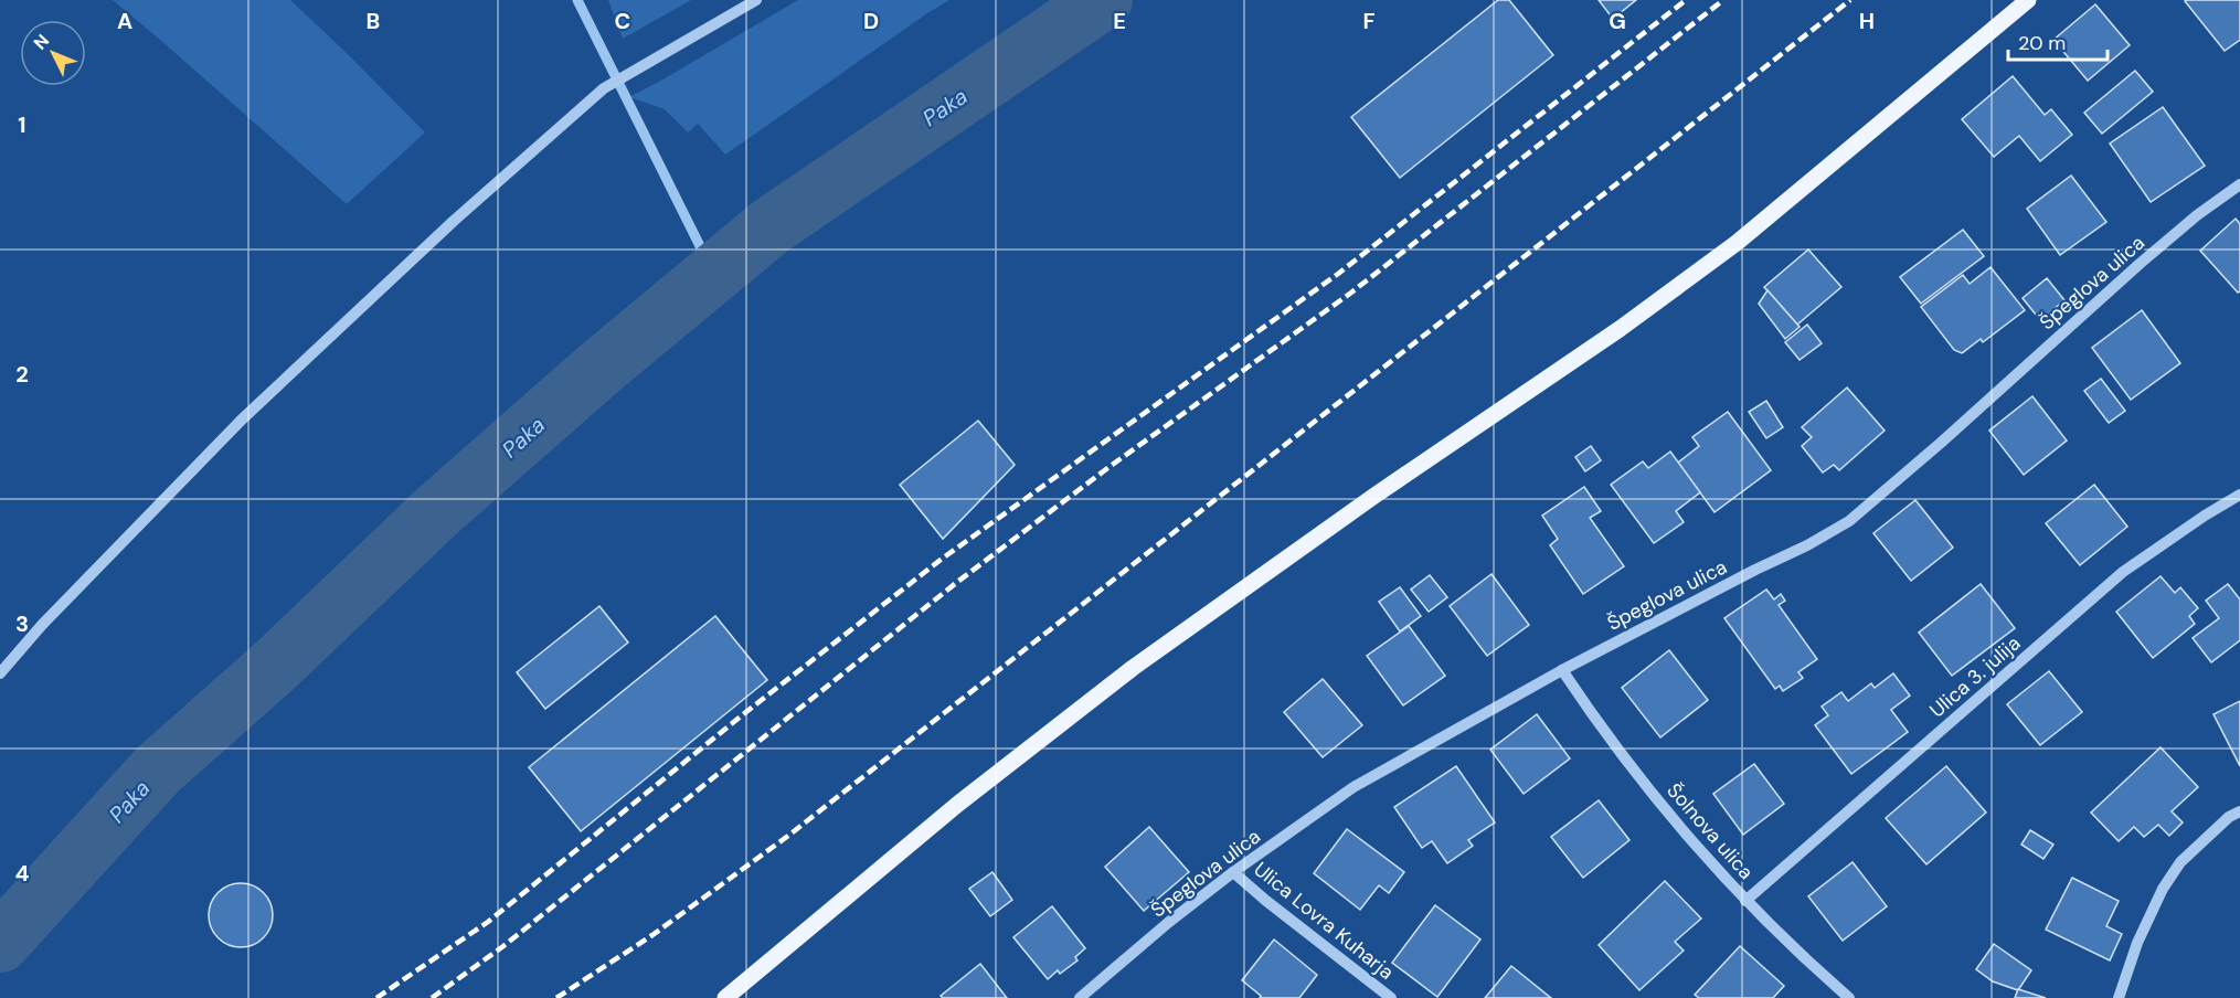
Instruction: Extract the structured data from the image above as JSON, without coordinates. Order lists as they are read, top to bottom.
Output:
{
  "streets": {
    "street": [
      "Špeglova ulica",
      "Ulica 3. julija",
      "Šolnova ulica",
      "Ulica Lovra Kuharja"
    ]
  },
  "crossings": [
    ["Špeglova ulica", "Šolnova ulica"],
    ["Špeglova ulica", "Ulica Lovra Kuharja"],
    ["Ulica 3. julija", "Šolnova ulica"]
  ],
  "water": ["Paka"],
  "scale_bar": "20 m",
  "north": "top left",
  "grid": {
    "columns": [
      "A",
      "B",
      "C",
      "D",
      "E",
      "F",
      "G",
      "H"
    ],
    "rows": [
      "1",
      "2",
      "3",
      "4"
    ]
  }
}
